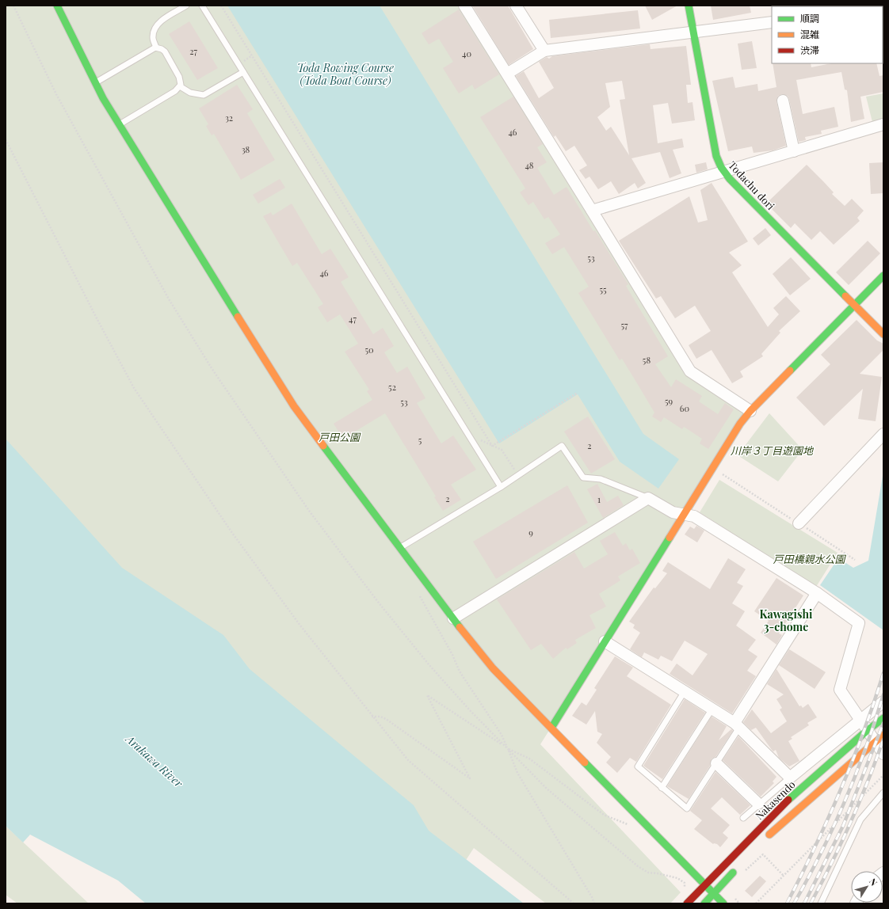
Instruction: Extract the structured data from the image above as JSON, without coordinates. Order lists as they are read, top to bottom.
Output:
{
  "streets": {
    "main road": ["Todachu dori", "Nakasendo"]
  },
  "districts": ["Kawagishi 3-chome"],
  "water": ["Toda Rowing Course (Toda Boat Course)", "Arakawa River"],
  "parks": ["戸田公園", "川岸３丁目遊園地", "戸田橋親水公園"],
  "house_numbers": [
    "27",
    "40",
    "32",
    "46",
    "38",
    "48",
    "53",
    "46",
    "55",
    "47",
    "57",
    "50",
    "58",
    "52",
    "59",
    "53",
    "60",
    "5",
    "2",
    "2",
    "1",
    "9"
  ],
  "legend": ["順調", "混雑", "渋滞"],
  "north": "top right"
}
